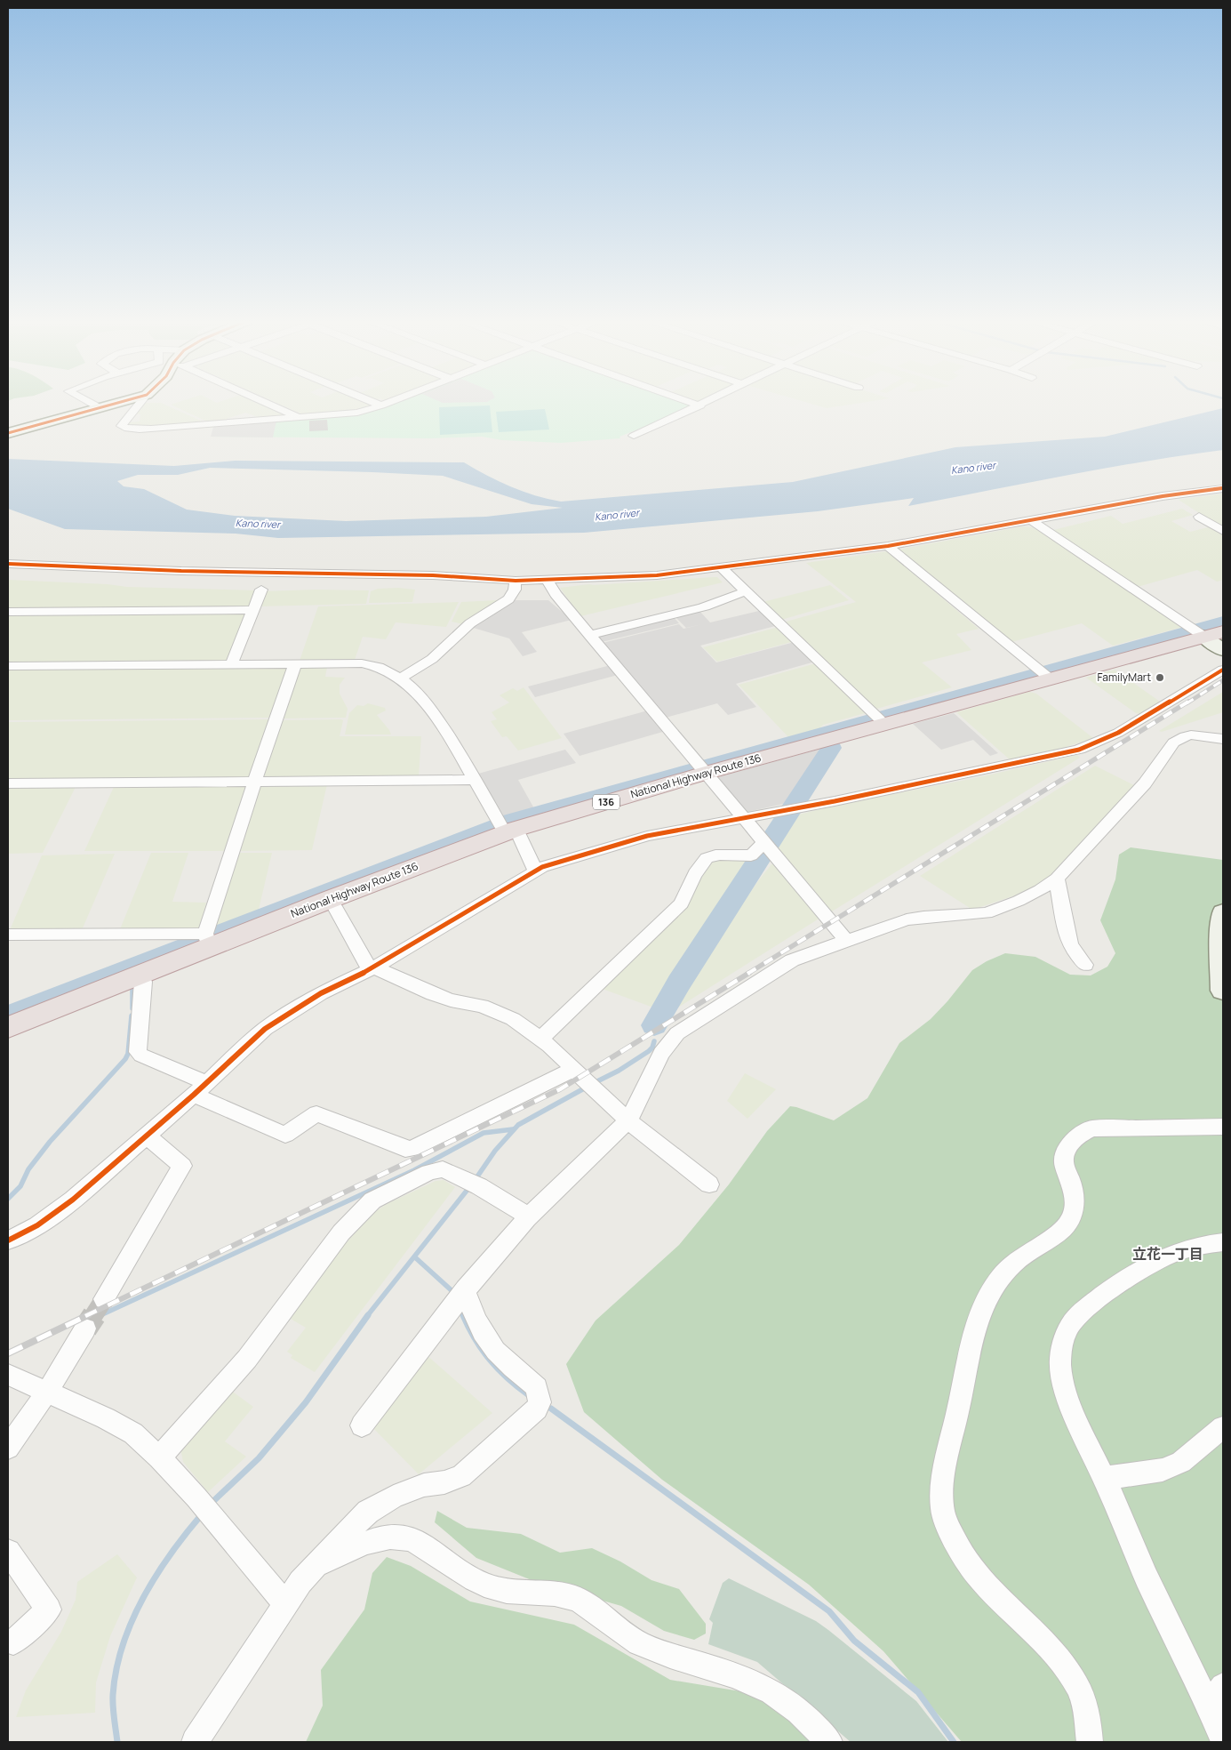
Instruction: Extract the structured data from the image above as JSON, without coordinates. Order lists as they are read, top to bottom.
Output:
{
  "streets": {
    "highway": ["National Highway Route 136", "136"]
  },
  "districts": ["立花一丁目"],
  "water": ["Kano river"],
  "places": ["FamilyMart"]
}
